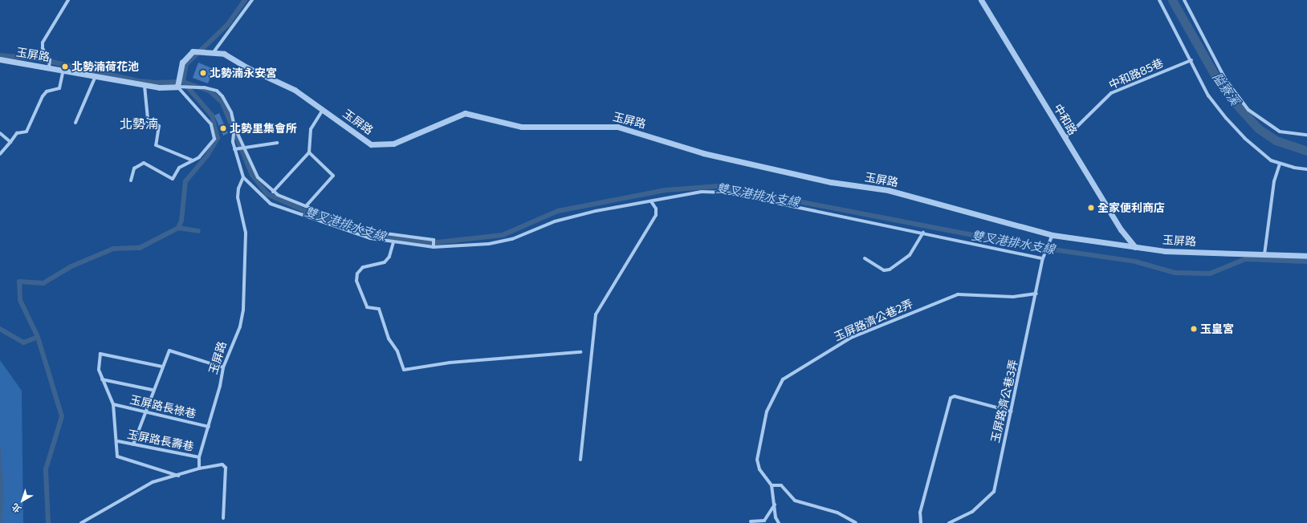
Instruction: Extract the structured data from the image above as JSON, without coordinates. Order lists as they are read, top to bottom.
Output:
{
  "streets": {
    "street": [
      "玉屏路",
      "中和路85巷",
      "中和路",
      "玉屏路濟公巷2弄",
      "玉屏路濟公巷3弄",
      "玉屏路長祿巷",
      "玉屏路長壽巷"
    ]
  },
  "crossings": [
    ["玉屏路", "中和路"],
    ["玉屏路", "玉屏路濟公巷3弄"],
    ["玉屏路", "玉屏路長祿巷"],
    ["玉屏路", "玉屏路長壽巷"],
    ["中和路85巷", "中和路"],
    ["玉屏路濟公巷2弄", "玉屏路濟公巷3弄"]
  ],
  "districts": ["北勢湳"],
  "water": ["隘寮溪", "雙叉港排水支線"],
  "places": [
    "北勢湳荷花池",
    "北勢湳永安宮",
    "北勢里集會所",
    "全家便利商店",
    "玉皇宮"
  ],
  "north": "bottom left"
}
